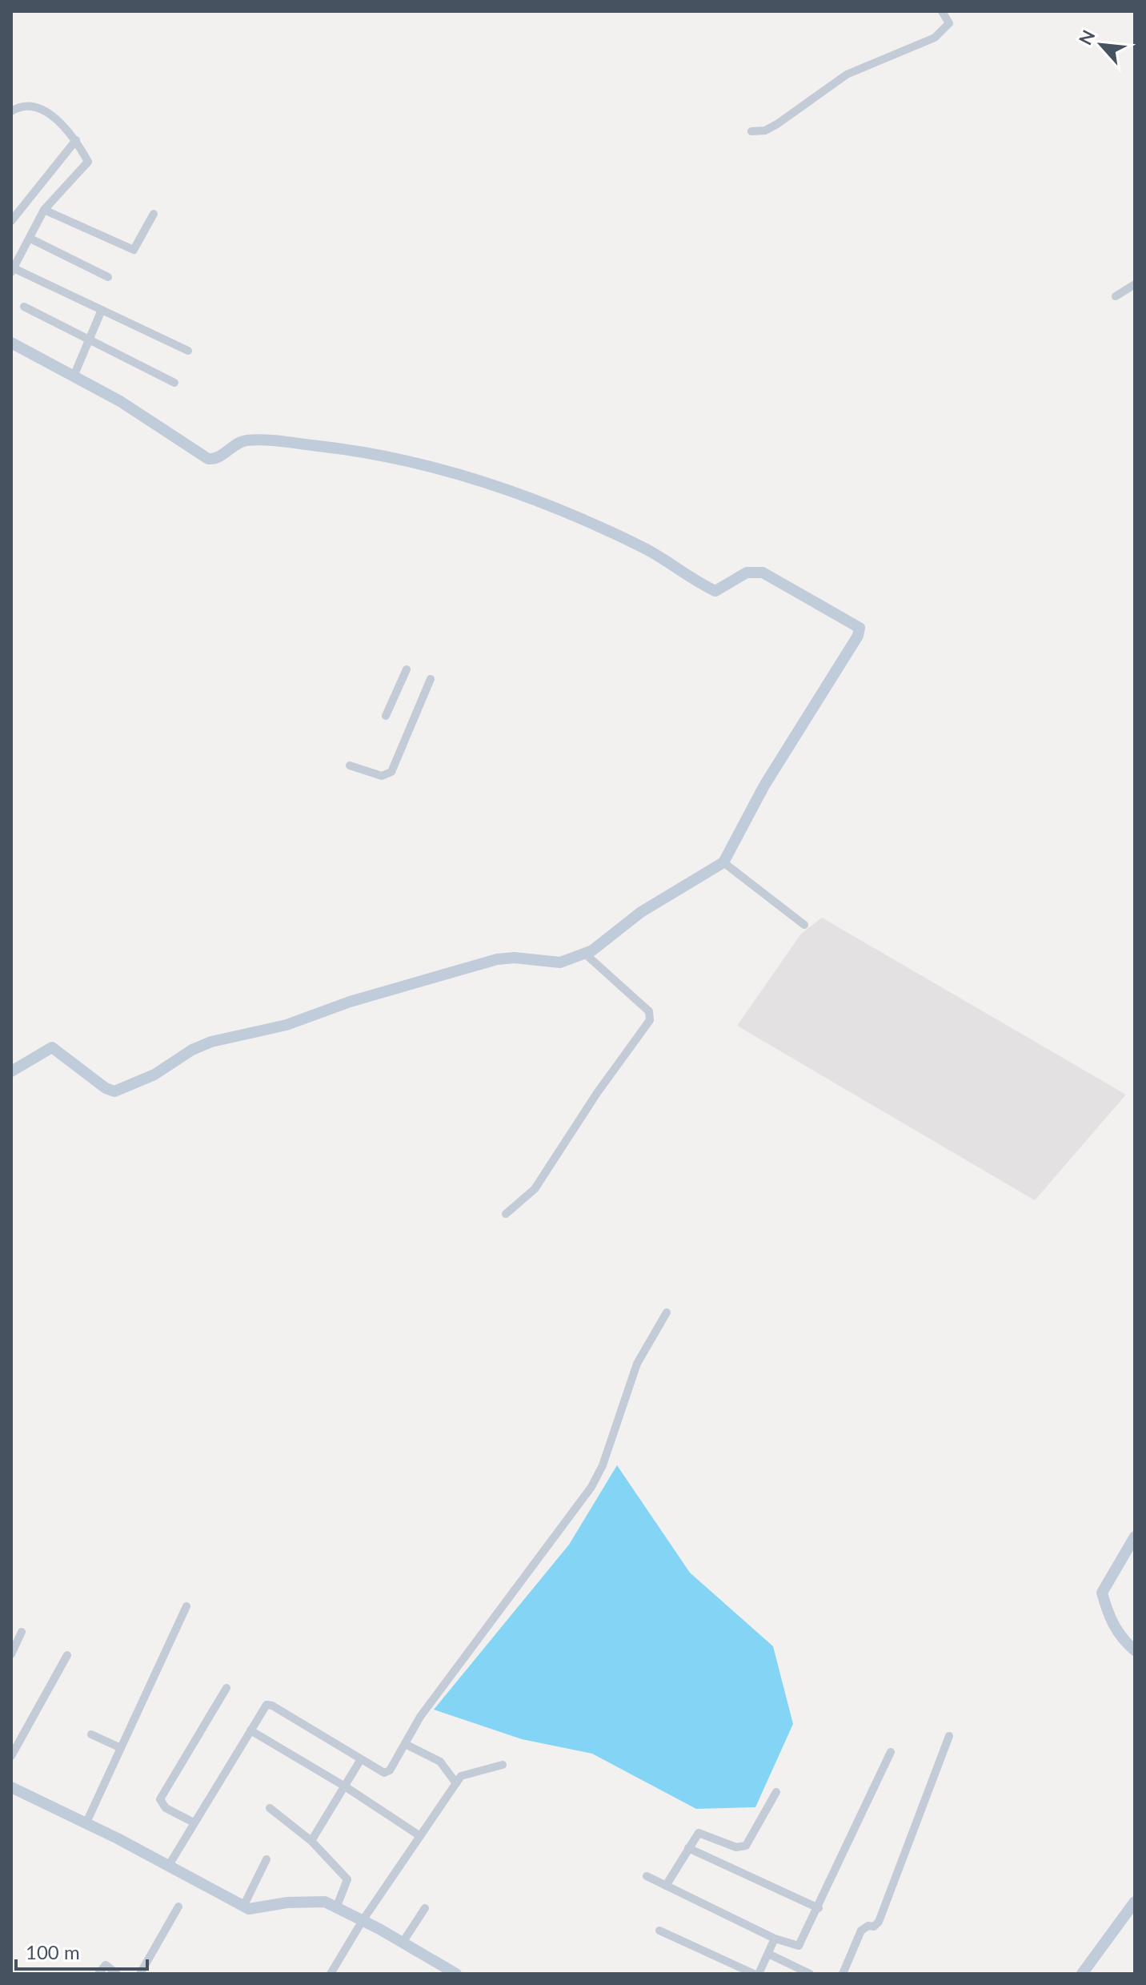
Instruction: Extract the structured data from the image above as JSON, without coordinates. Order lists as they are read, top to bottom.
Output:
{
  "scale_bar": "100 m",
  "north": "top left"
}
